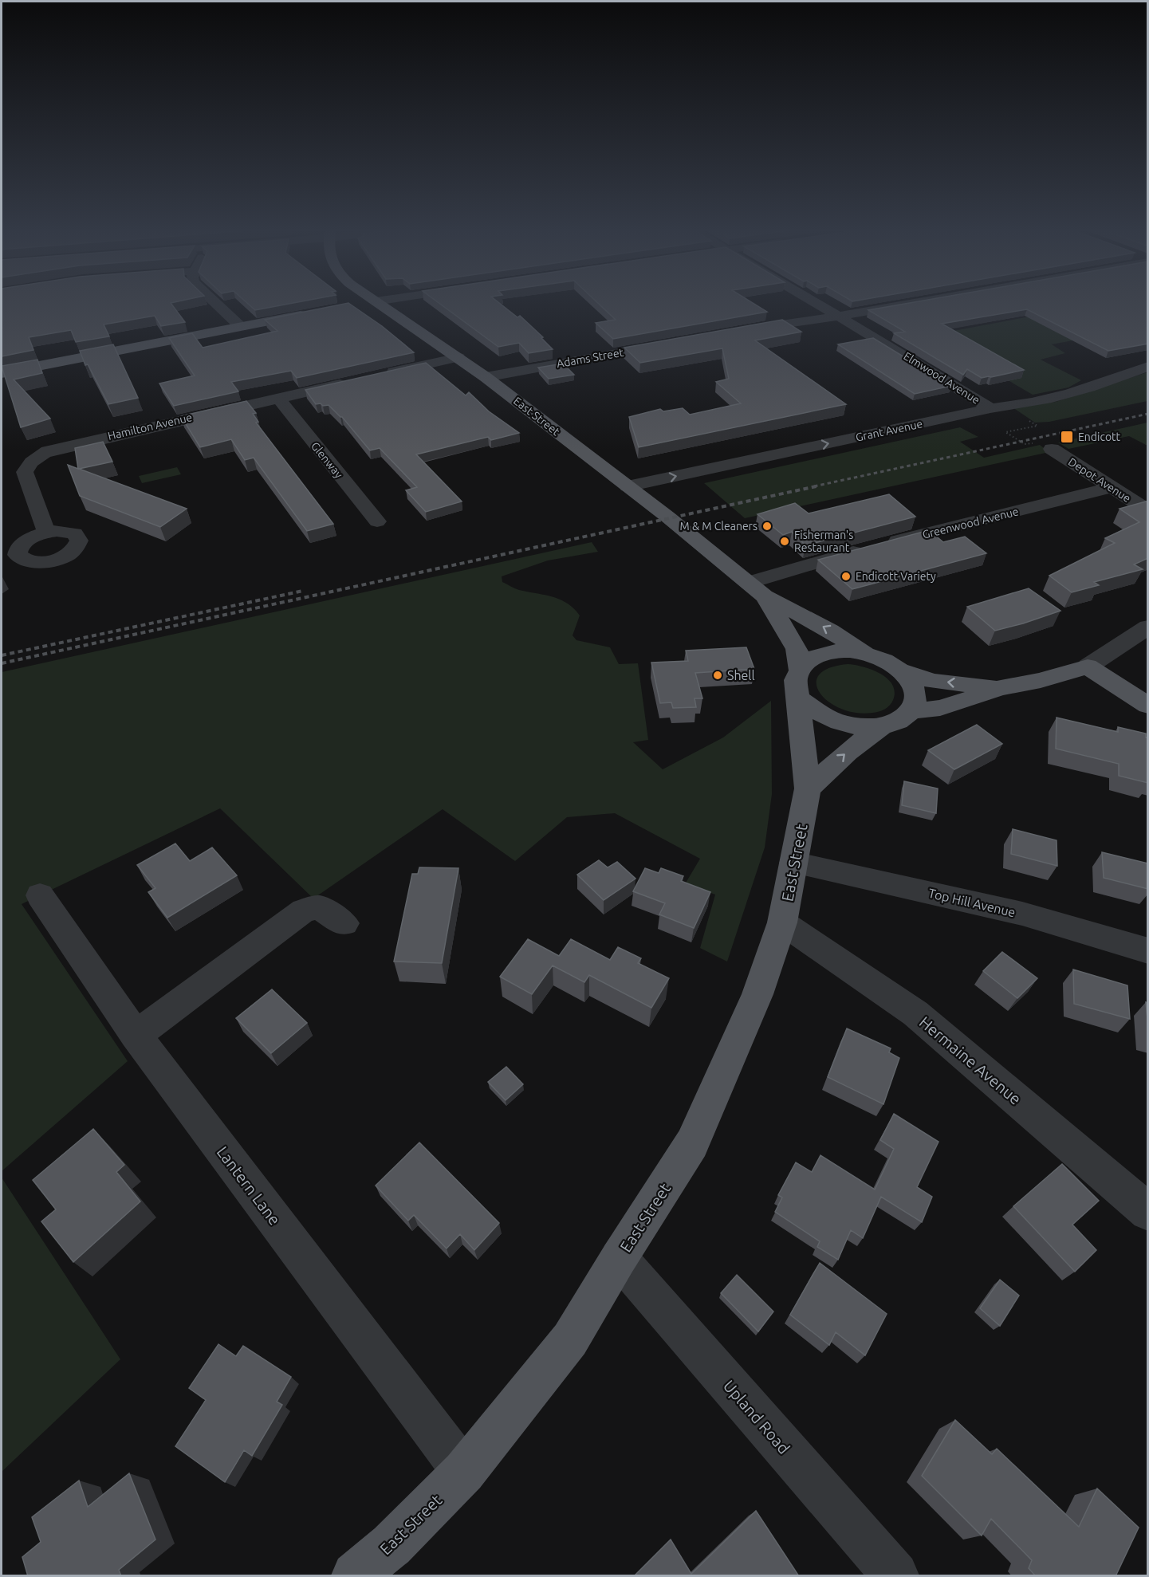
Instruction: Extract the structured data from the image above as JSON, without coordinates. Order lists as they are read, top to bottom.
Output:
{
  "streets": {
    "main road": ["East Street"],
    "street": [
      "Adams Street",
      "Elmwood Avenue",
      "Hamilton Avenue",
      "Grant Avenue",
      "Glenway",
      "Depot Avenue",
      "Greenwood Avenue",
      "Top Hill Avenue",
      "Hermaine Avenue",
      "Lantern Lane",
      "Upland Road"
    ]
  },
  "crossings": [
    ["Adams Street", "East Street"],
    ["Elmwood Avenue", "Grant Avenue"],
    ["East Street", "Grant Avenue"],
    ["East Street", "Greenwood Avenue"],
    ["East Street", "Top Hill Avenue"],
    ["East Street", "Hermaine Avenue"],
    ["East Street", "Lantern Lane"],
    ["East Street", "Upland Road"],
    ["Hamilton Avenue", "Glenway"],
    ["Depot Avenue", "Greenwood Avenue"]
  ],
  "places": {
    "transit": ["Endicott"],
    "other": [
      "M & M Cleaners",
      "Fisherman's Restaurant",
      "Endicott Variety",
      "Shell"
    ]
  }
}
